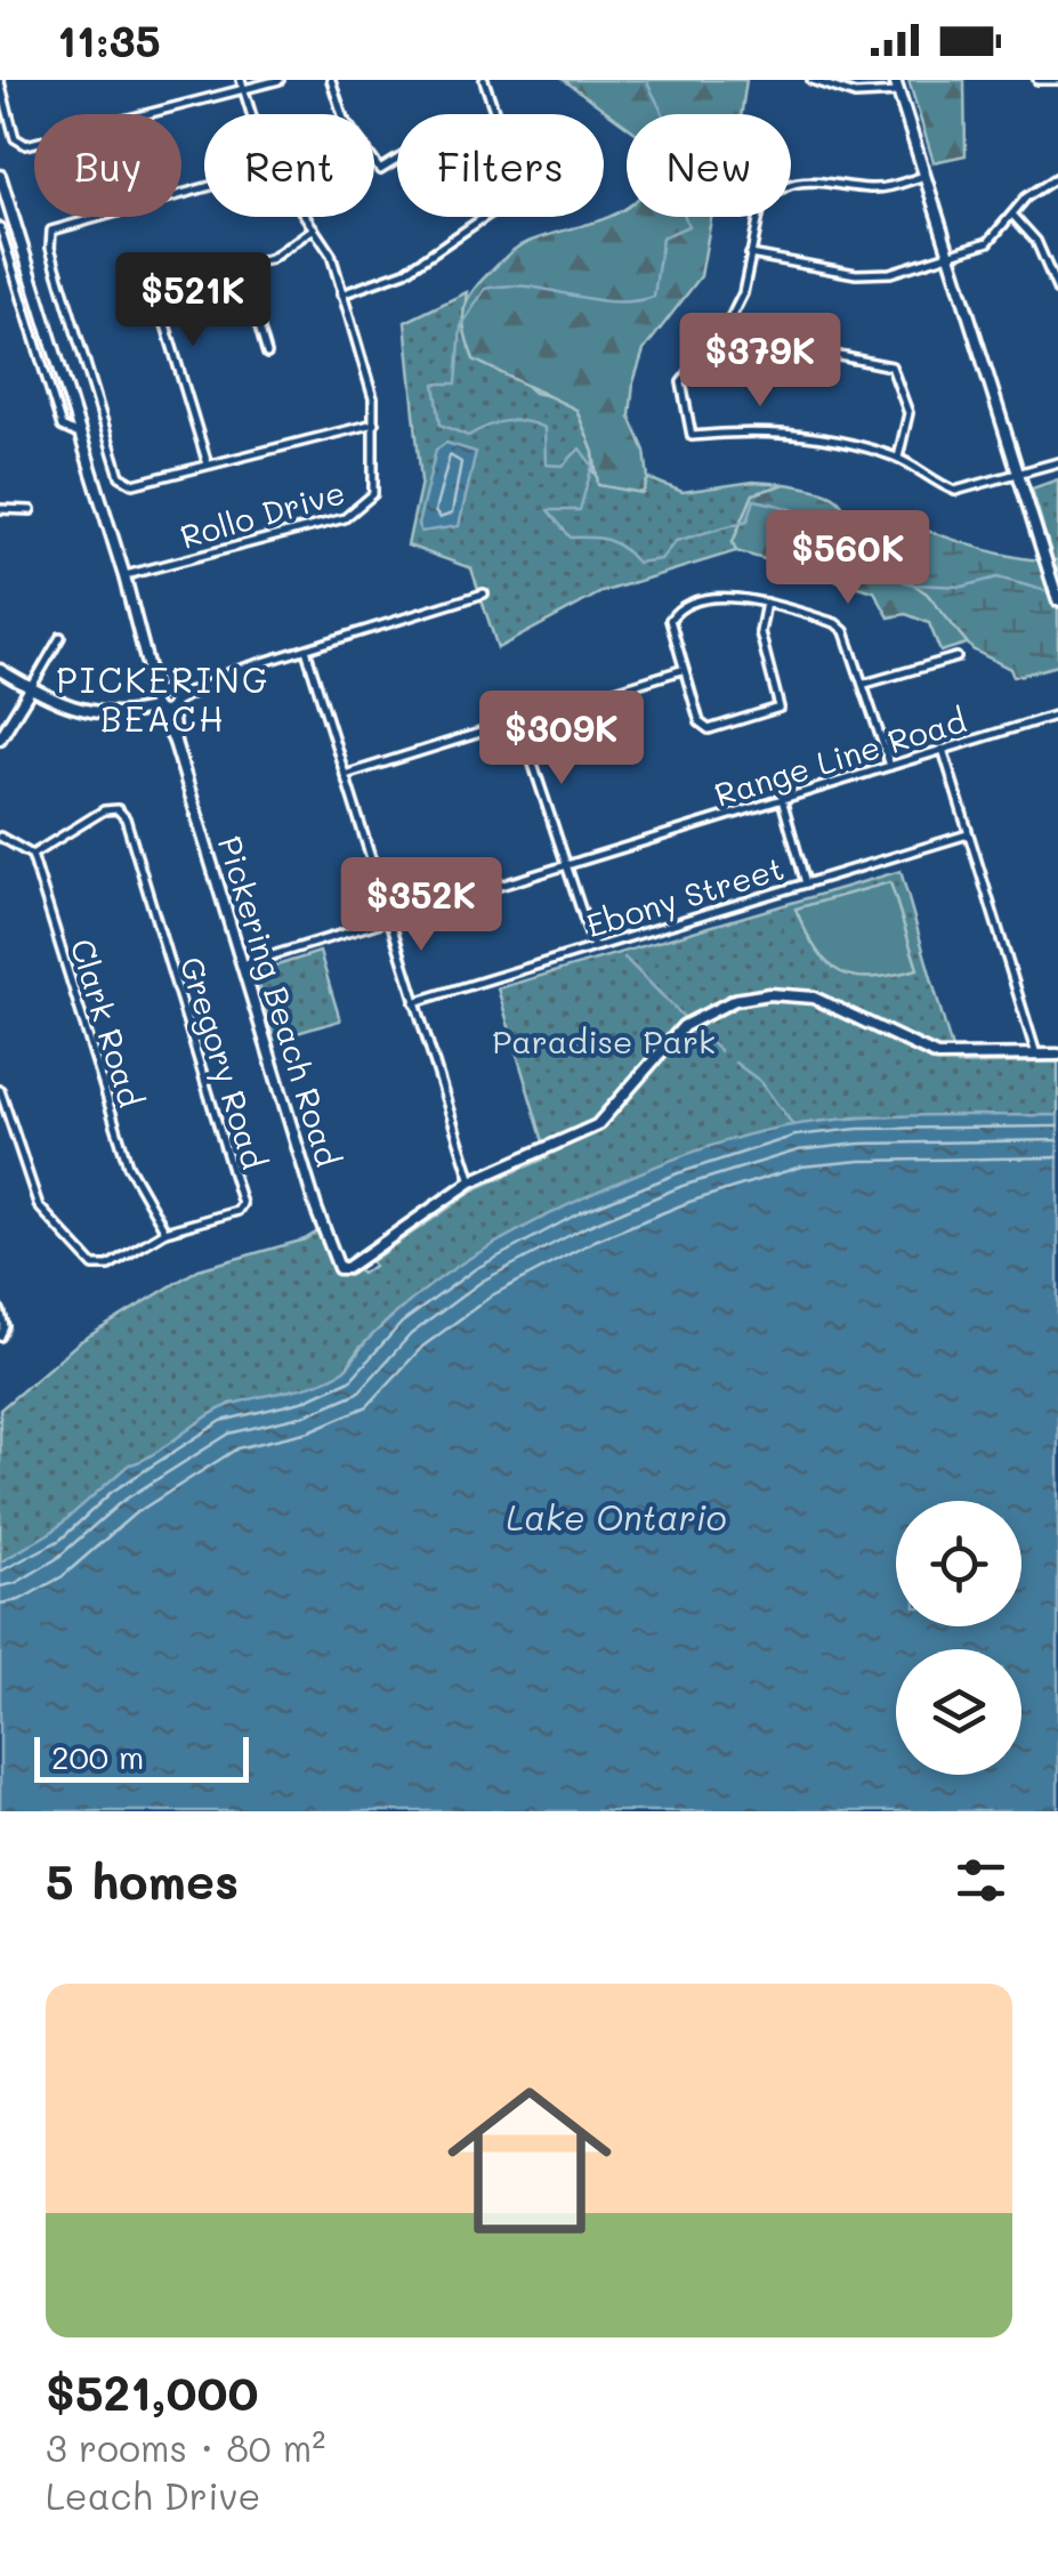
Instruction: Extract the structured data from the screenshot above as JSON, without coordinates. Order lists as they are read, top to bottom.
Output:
{
  "streets": {
    "street": [
      "Rollo Drive",
      "Range Line Road",
      "Ebony Street",
      "Pickering Beach Road",
      "Clark Road",
      "Gregory Road"
    ]
  },
  "crossings": [
    ["Rollo Drive", "Pickering Beach Road"],
    ["Range Line Road", "Pickering Beach Road"],
    ["Clark Road", "Gregory Road"]
  ],
  "districts": ["PICKERING BEACH"],
  "water": ["Lake Ontario"],
  "parks": ["Paradise Park"],
  "scale_bar": "200 m",
  "page": {
    "status": "11:35",
    "chip": [
      "Buy",
      "Rent",
      "Filters",
      "New"
    ],
    "price": [
      "$521K",
      "$379K",
      "$560K",
      "$309K",
      "$352K"
    ],
    "scale": "200 m",
    "heading": "5 homes",
    "list": [
      {
        "name": "$521,000",
        "note": "3 rooms · 80 m² · Leach Drive"
      }
    ]
  }
}
